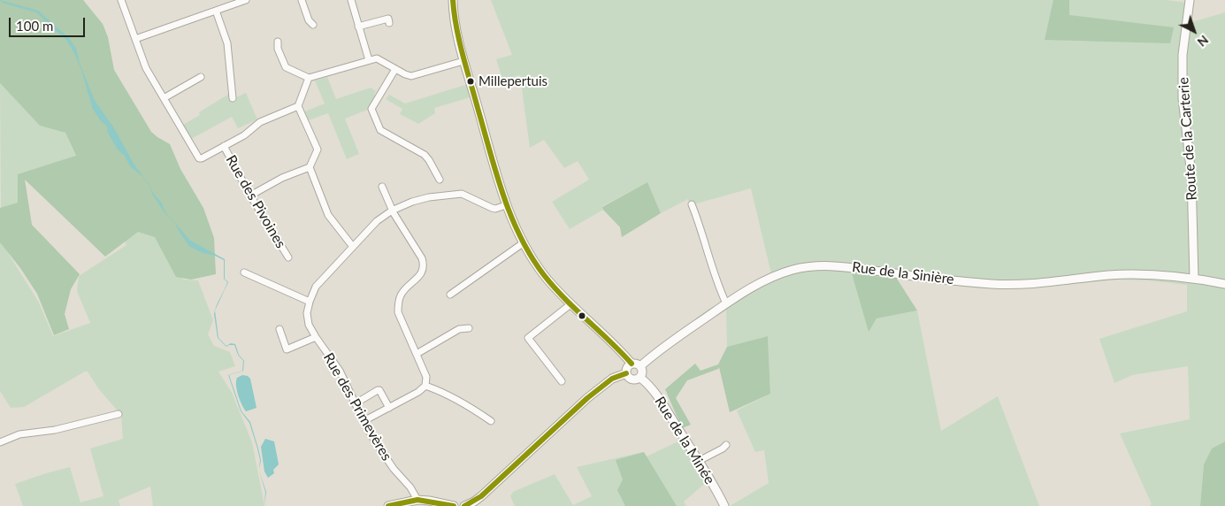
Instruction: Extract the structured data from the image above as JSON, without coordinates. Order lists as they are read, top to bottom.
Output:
{
  "streets": {
    "street": [
      "Route de la Carterie",
      "Rue des Pivoines",
      "Rue de la Sinière",
      "Rue des Primevères",
      "Rue de la Minée"
    ]
  },
  "crossings": [
    ["Route de la Carterie", "Rue de la Sinière"],
    ["Rue de la Sinière", "Rue de la Minée"]
  ],
  "places": ["Millepertuis"],
  "scale_bar": "100 m",
  "north": "bottom right"
}
